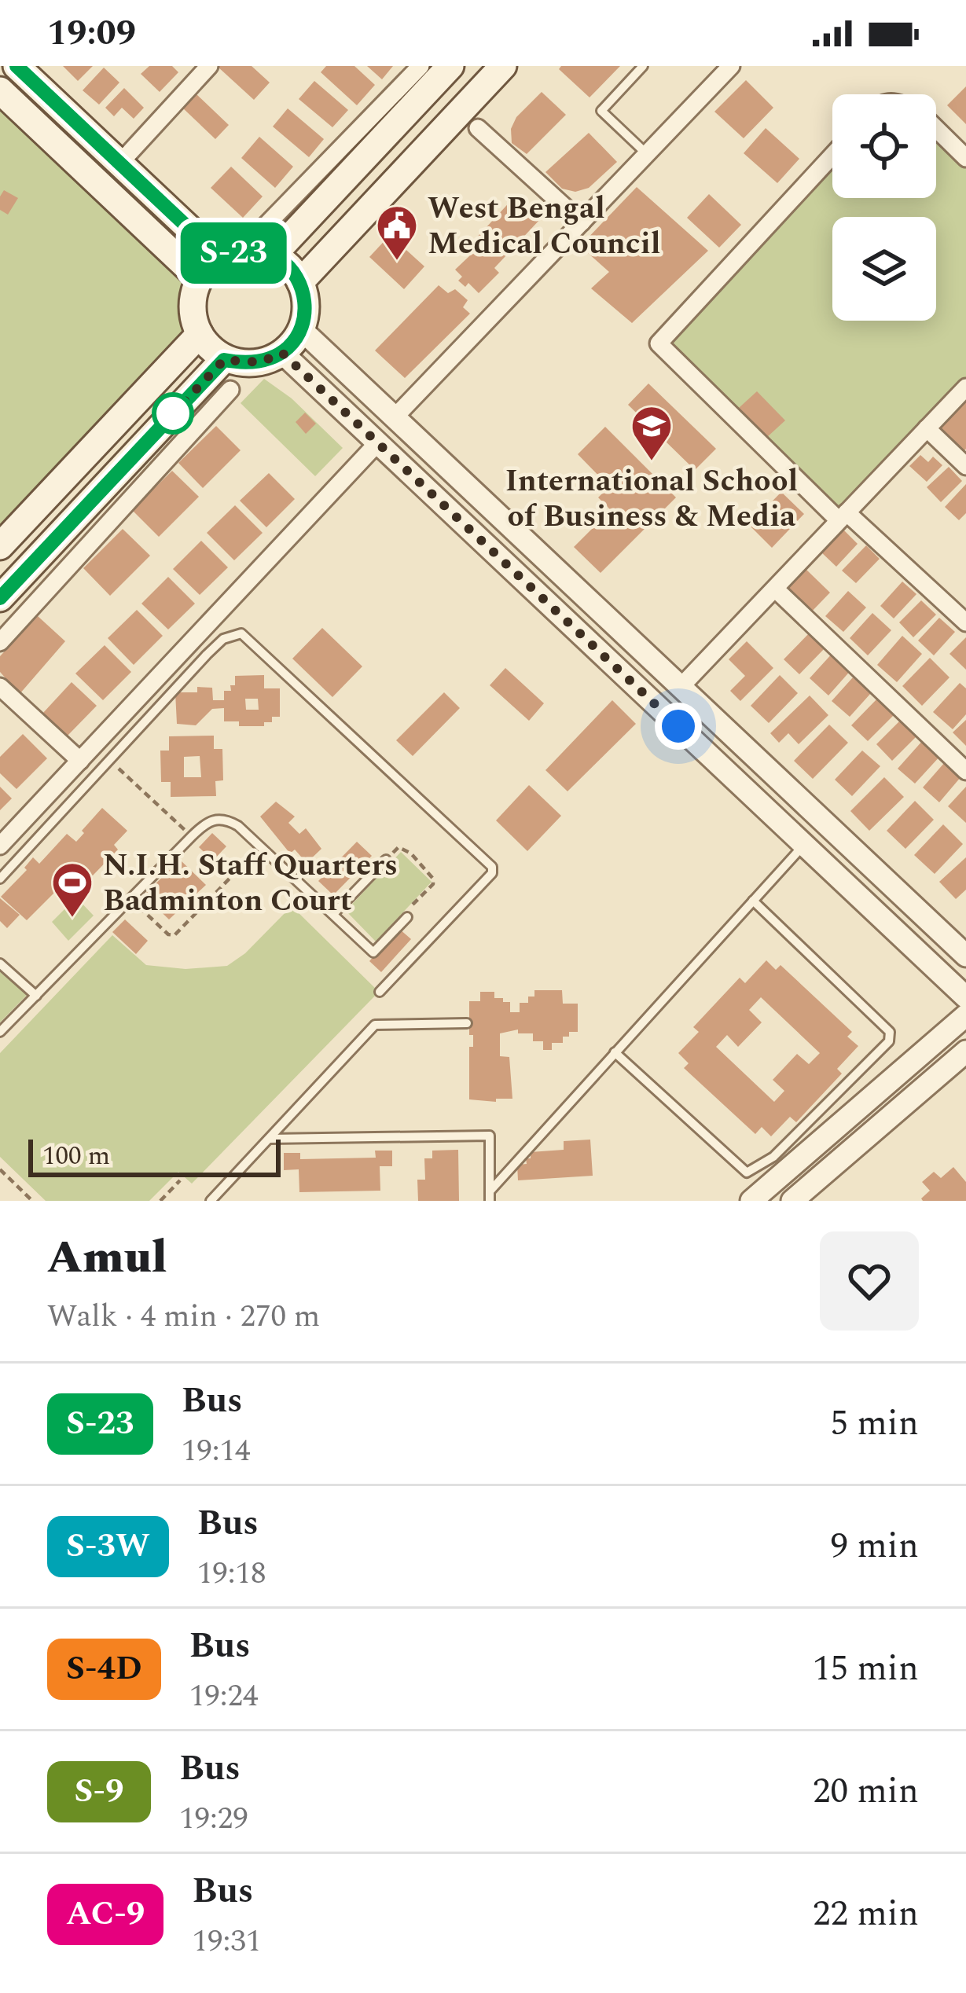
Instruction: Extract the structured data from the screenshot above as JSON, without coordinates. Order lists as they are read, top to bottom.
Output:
{
  "places": {
    "public building": ["West Bengal Medical Council"],
    "school or university": ["International School of Business & Media"],
    "sports": ["N.I.H. Staff Quarters Badminton Court"]
  },
  "lines": ["bus line S-23"],
  "scale_bar": "100 m",
  "page": {
    "status": "19:09",
    "on_map": "S-23",
    "scale": "100 m",
    "heading": ["Amul", "Walk · 4 min · 270 m"],
    "list": [
      {
        "mark": "S-23",
        "name": "Bus",
        "note": "19:14",
        "value": "5 min"
      },
      {
        "mark": "S-3W",
        "name": "Bus",
        "note": "19:18",
        "value": "9 min"
      },
      {
        "mark": "S-4D",
        "name": "Bus",
        "note": "19:24",
        "value": "15 min"
      },
      {
        "mark": "S-9",
        "name": "Bus",
        "note": "19:29",
        "value": "20 min"
      },
      {
        "mark": "AC-9",
        "name": "Bus",
        "note": "19:31",
        "value": "22 min"
      }
    ]
  }
}
